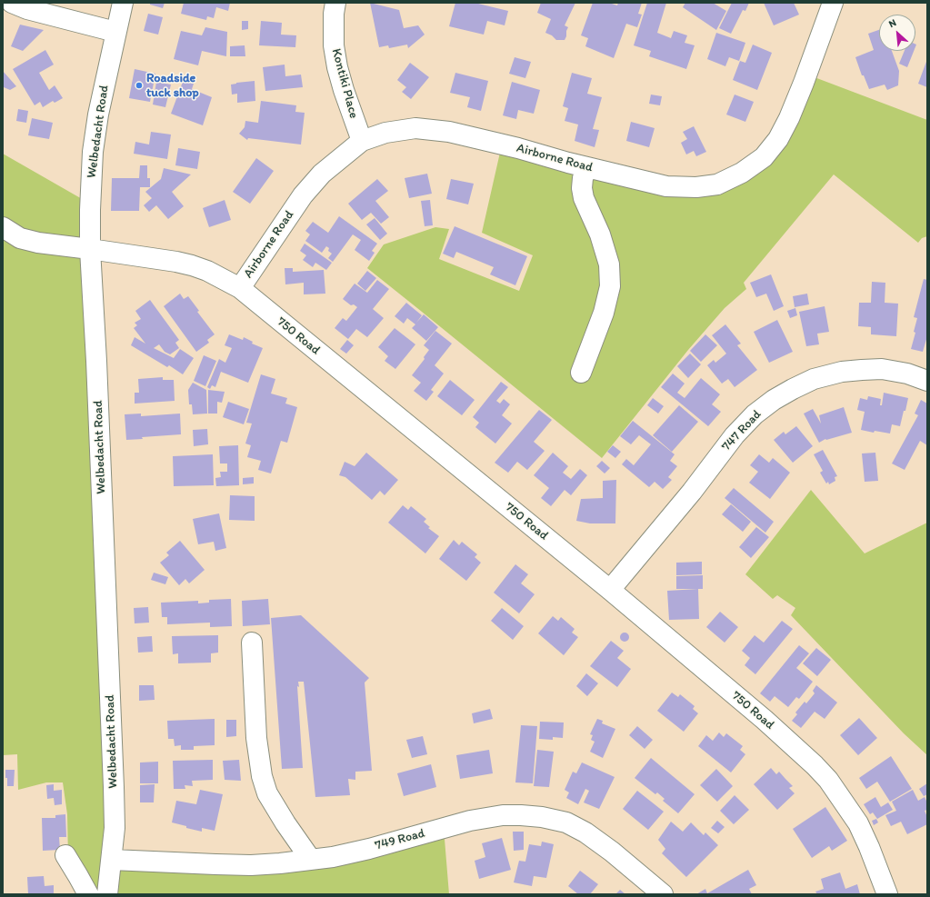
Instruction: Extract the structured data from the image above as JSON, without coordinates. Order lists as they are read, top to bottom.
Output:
{
  "streets": {
    "street": [
      "Kontiki Place",
      "Welbedacht Road",
      "Airborne Road",
      "750 Road",
      "747 Road",
      "749 Road"
    ]
  },
  "crossings": [
    ["Kontiki Place", "Airborne Road"],
    ["Welbedacht Road", "750 Road"],
    ["Welbedacht Road", "749 Road"],
    ["Airborne Road", "750 Road"],
    ["750 Road", "747 Road"]
  ],
  "places": ["Roadside tuck shop"],
  "north": "top left"
}
